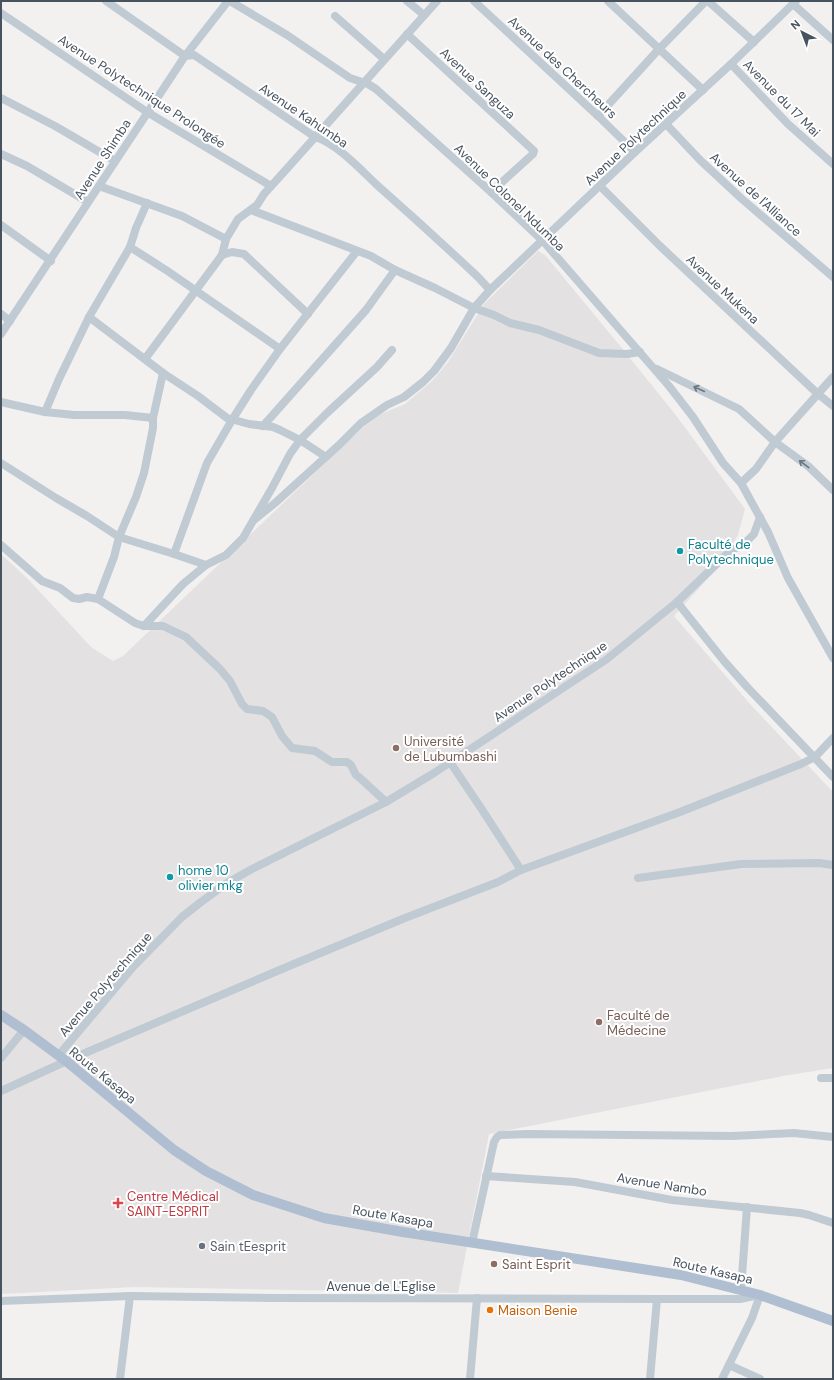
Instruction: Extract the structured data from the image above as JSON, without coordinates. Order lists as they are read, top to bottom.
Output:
{
  "streets": {
    "main road": ["Route Kasapa"],
    "street": [
      "Avenue des Chercheurs",
      "Avenue Sanguza",
      "Avenue Polytechnique Prolongée",
      "Avenue du 17 Mai",
      "Avenue Kahumba",
      "Avenue Polytechnique",
      "Avenue Shimba",
      "Avenue de l'Alliance",
      "Avenue Colonel Ndumba",
      "Avenue Mukena",
      "Avenue Nambo",
      "Avenue de L'Eglise"
    ]
  },
  "crossings": [
    ["Avenue des Chercheurs", "Avenue Polytechnique"],
    ["Avenue Sanguza", "Avenue Colonel Ndumba"],
    ["Avenue Polytechnique Prolongée", "Avenue Shimba"],
    ["Avenue du 17 Mai", "Avenue Polytechnique"],
    ["Avenue Kahumba", "Avenue Polytechnique"],
    ["Avenue Kahumba", "Avenue Shimba"],
    ["Avenue Polytechnique", "Avenue de l'Alliance"],
    ["Avenue Polytechnique", "Avenue Colonel Ndumba"],
    ["Avenue Polytechnique", "Avenue Mukena"],
    ["Avenue Polytechnique", "Route Kasapa"],
    ["Avenue Shimba", "Avenue Colonel Ndumba"],
    ["Route Kasapa", "Avenue de L'Eglise"]
  ],
  "places": {
    "other": [
      "Faculté de Polytechnique",
      "Université de Lubumbashi",
      "home 10 olivier mkg",
      "Faculté de Médecine",
      "Sain tEesprit",
      "Saint Esprit",
      "Maison Benie"
    ],
    "health": ["Centre Médical SAINT-ESPRIT"]
  },
  "north": "top left"
}
